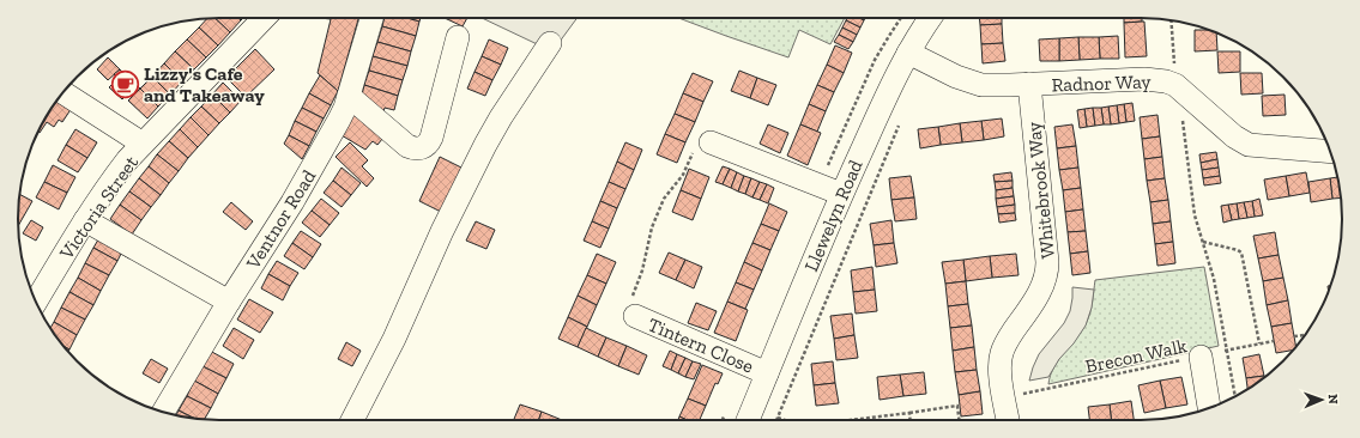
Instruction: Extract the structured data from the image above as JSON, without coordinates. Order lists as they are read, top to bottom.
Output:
{
  "streets": {
    "street": [
      "Radnor Way",
      "Whitebrook Way",
      "Victoria Street",
      "Llewelyn Road",
      "Ventnor Road",
      "Tintern Close"
    ],
    "path": ["Brecon Walk"]
  },
  "crossings": [
    ["Radnor Way", "Whitebrook Way"],
    ["Radnor Way", "Llewelyn Road"],
    ["Whitebrook Way", "Brecon Walk"],
    ["Llewelyn Road", "Tintern Close"]
  ],
  "places": {
    "cafe": ["Lizzy's Cafe and Takeaway"]
  },
  "north": "right"
}
